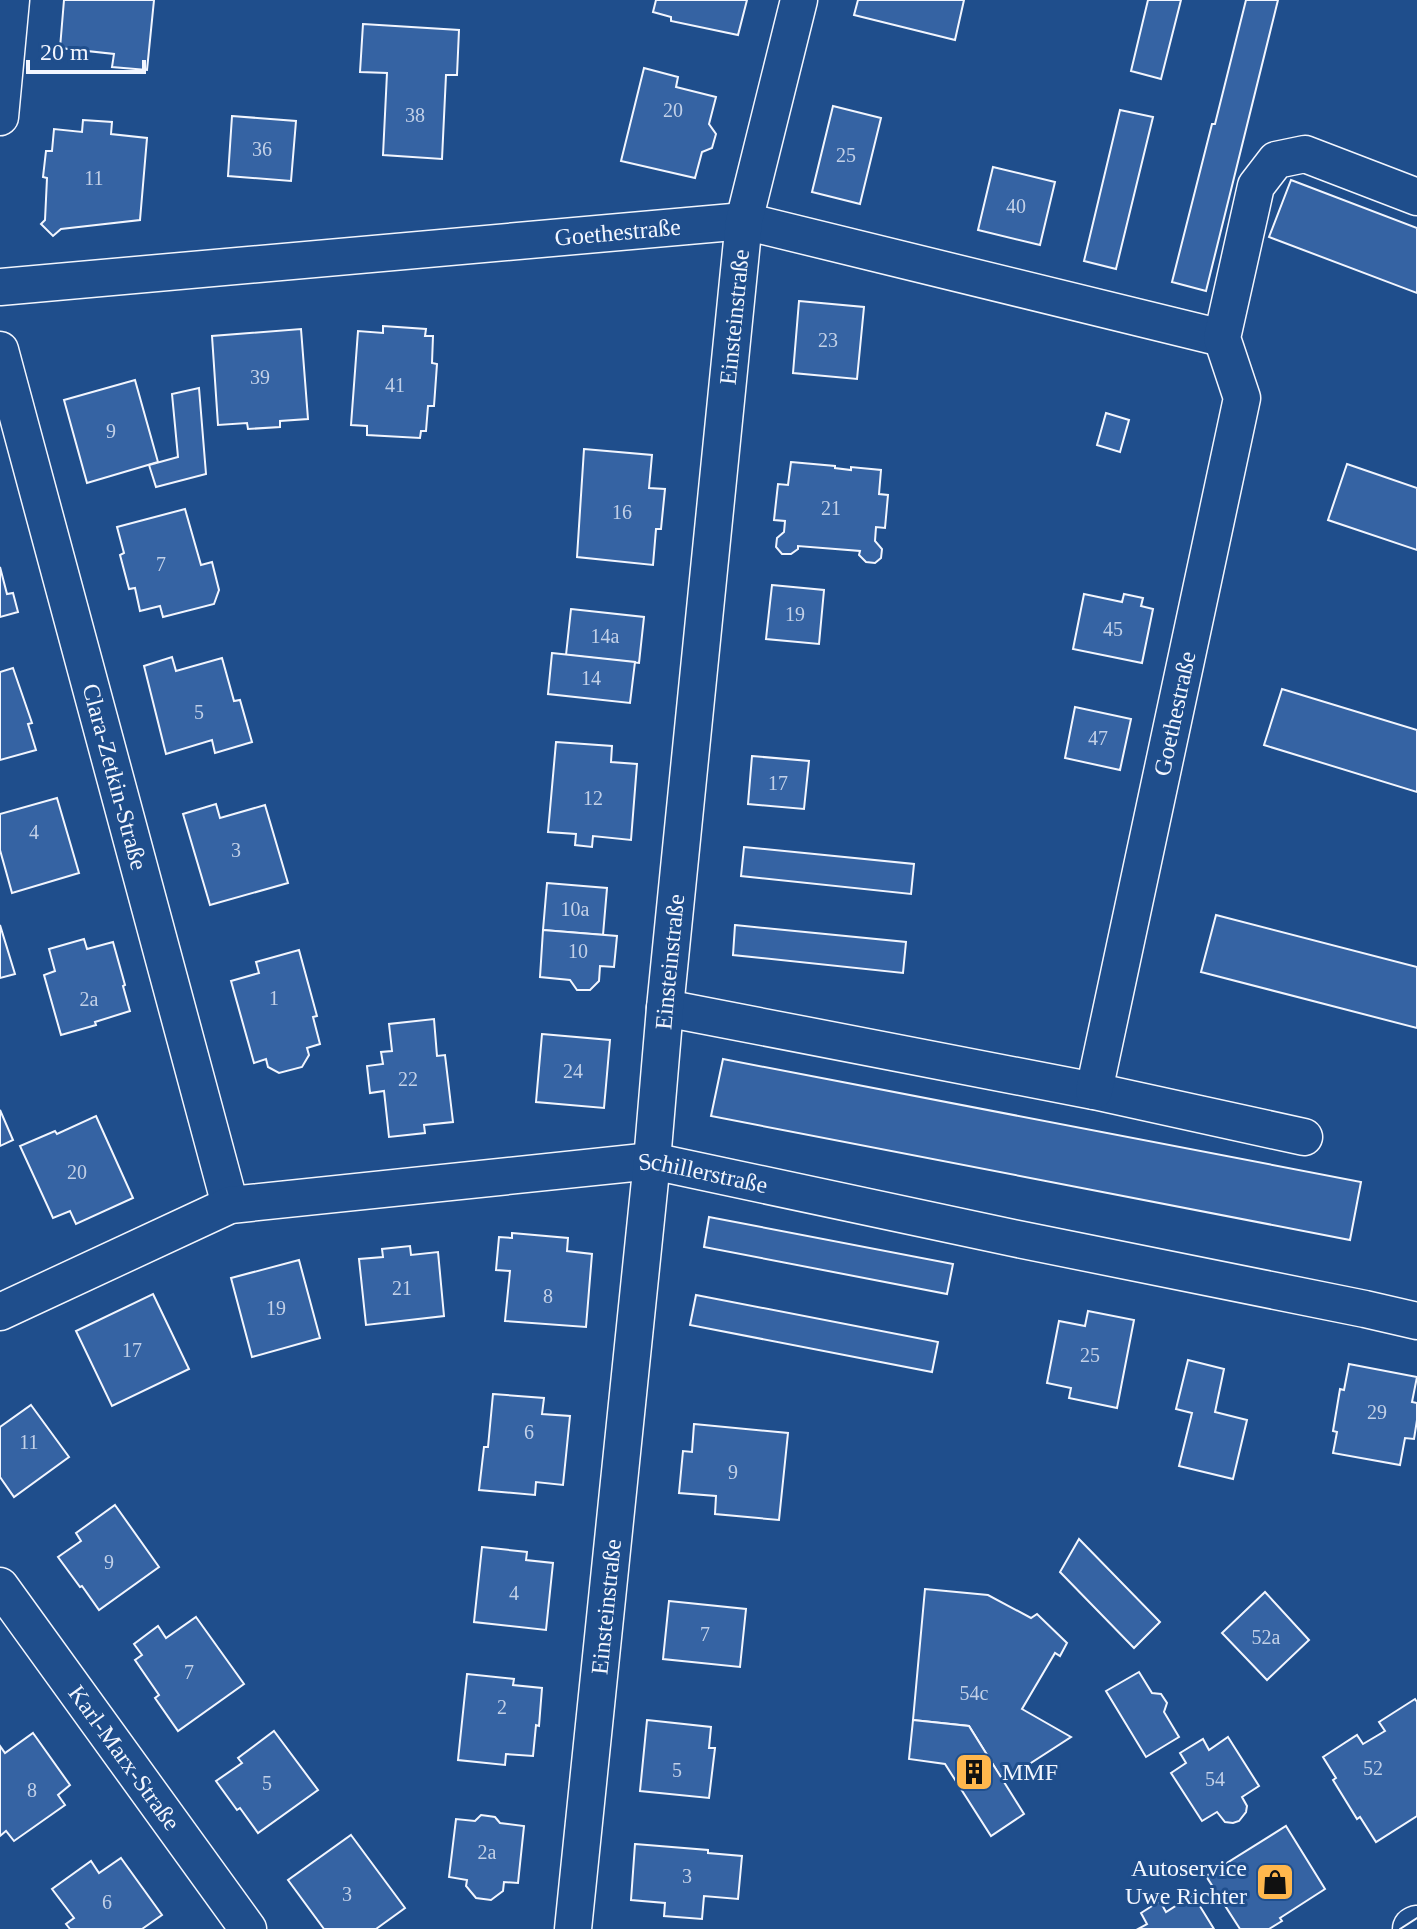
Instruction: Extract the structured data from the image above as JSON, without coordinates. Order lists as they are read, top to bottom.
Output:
{
  "streets": {
    "street": [
      "Goethestraße",
      "Einsteinstraße",
      "Clara-Zetkin-Straße",
      "Schillerstraße",
      "Karl-Marx-Straße"
    ]
  },
  "crossings": [
    ["Goethestraße", "Einsteinstraße"],
    ["Einsteinstraße", "Schillerstraße"],
    ["Clara-Zetkin-Straße", "Schillerstraße"]
  ],
  "places": {
    "building": ["MMF"],
    "shop": ["Autoservice Uwe Richter"]
  },
  "house_numbers": [
    "20",
    "38",
    "36",
    "25",
    "11",
    "40",
    "23",
    "39",
    "41",
    "9",
    "21",
    "16",
    "7",
    "19",
    "45",
    "14a",
    "14",
    "5",
    "47",
    "17",
    "12",
    "4",
    "3",
    "10a",
    "10",
    "1",
    "2a",
    "24",
    "22",
    "20",
    "21",
    "8",
    "19",
    "17",
    "25",
    "29",
    "6",
    "11",
    "9",
    "9",
    "4",
    "7",
    "52a",
    "7",
    "54c",
    "2",
    "52",
    "5",
    "54",
    "5",
    "8",
    "2a",
    "3",
    "3",
    "6"
  ],
  "scale_bar": "20 m"
}
